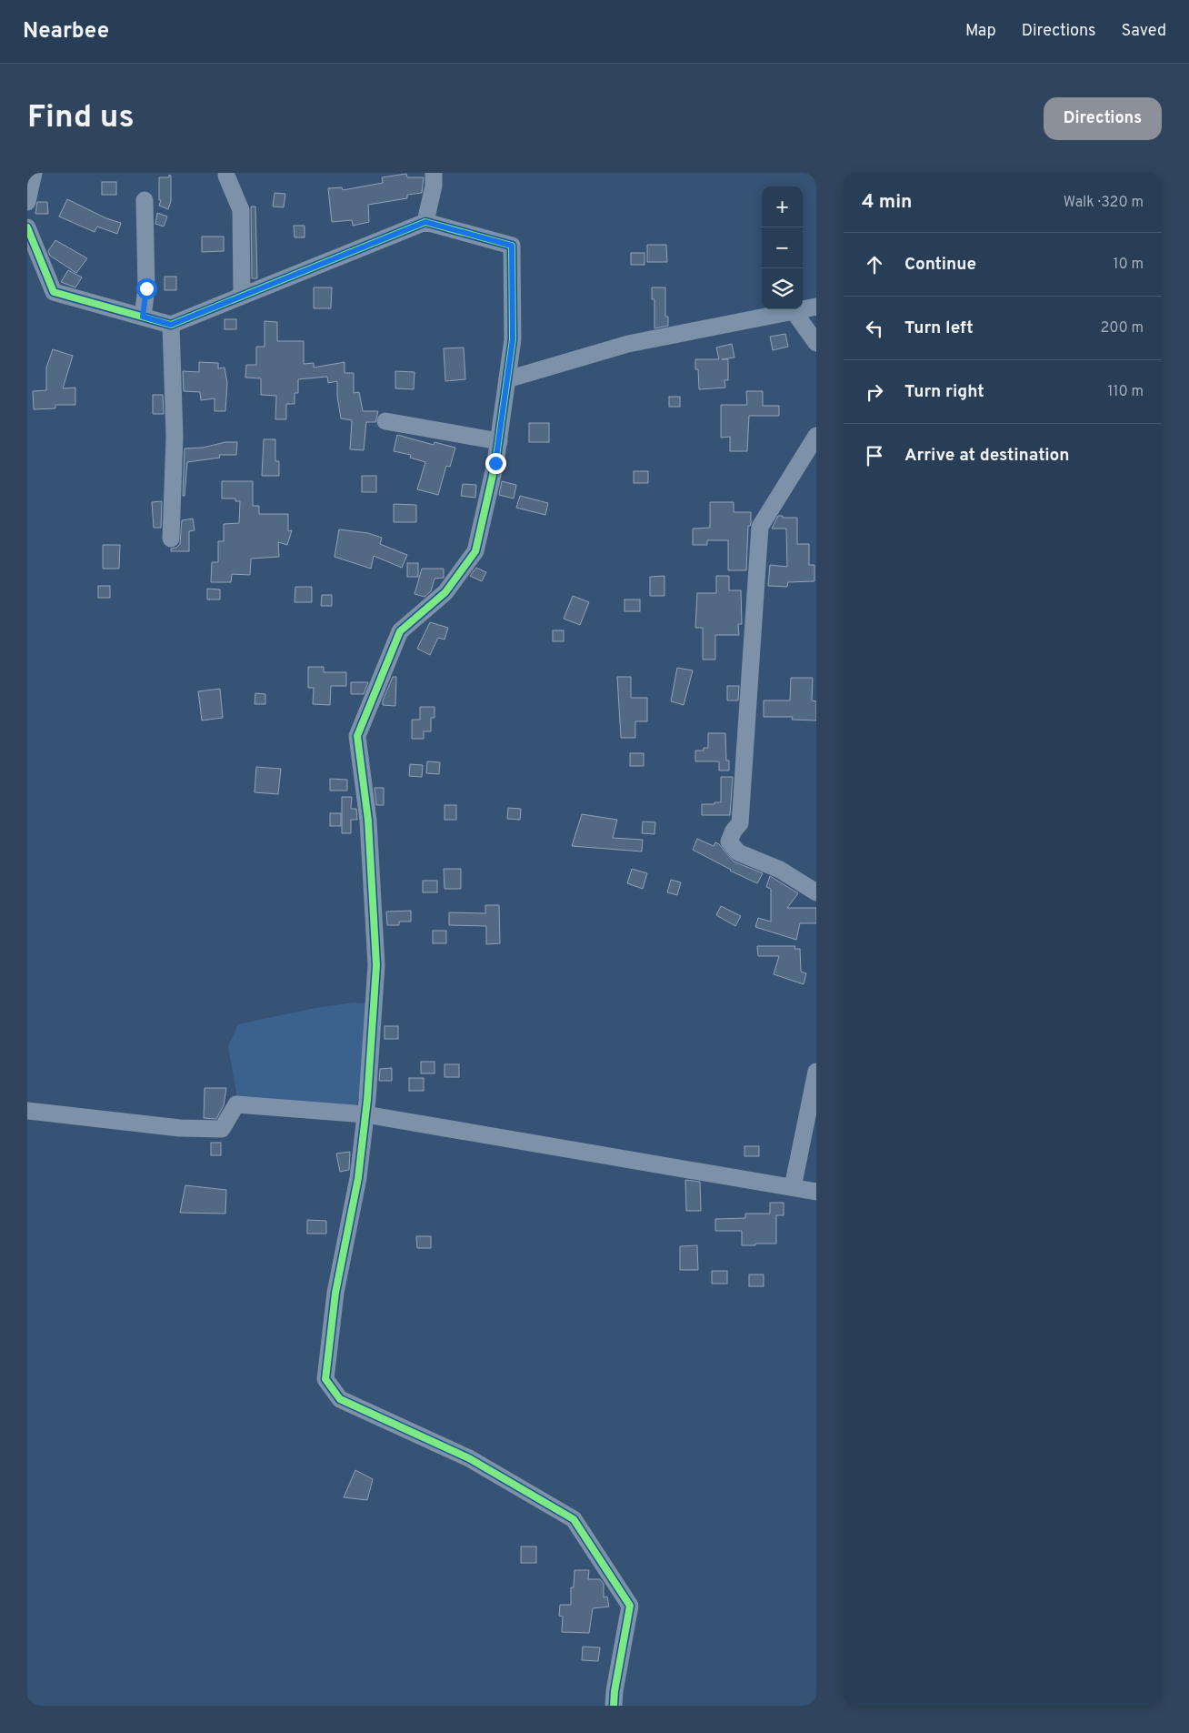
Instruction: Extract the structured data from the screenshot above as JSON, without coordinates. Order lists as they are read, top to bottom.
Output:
{
  "page": {
    "header": "Nearbee",
    "nav": ["Map", "Directions", "Saved"],
    "buttons": "Directions",
    "title": "Find us",
    "heading": ["4 min", "Walk · 320 m"],
    "map_buttons": ["+", "−"],
    "list": [
      ["Continue", "10 m"],
      ["Turn left", "200 m"],
      ["Turn right", "110 m"],
      "Arrive at destination"
    ]
  }
}
